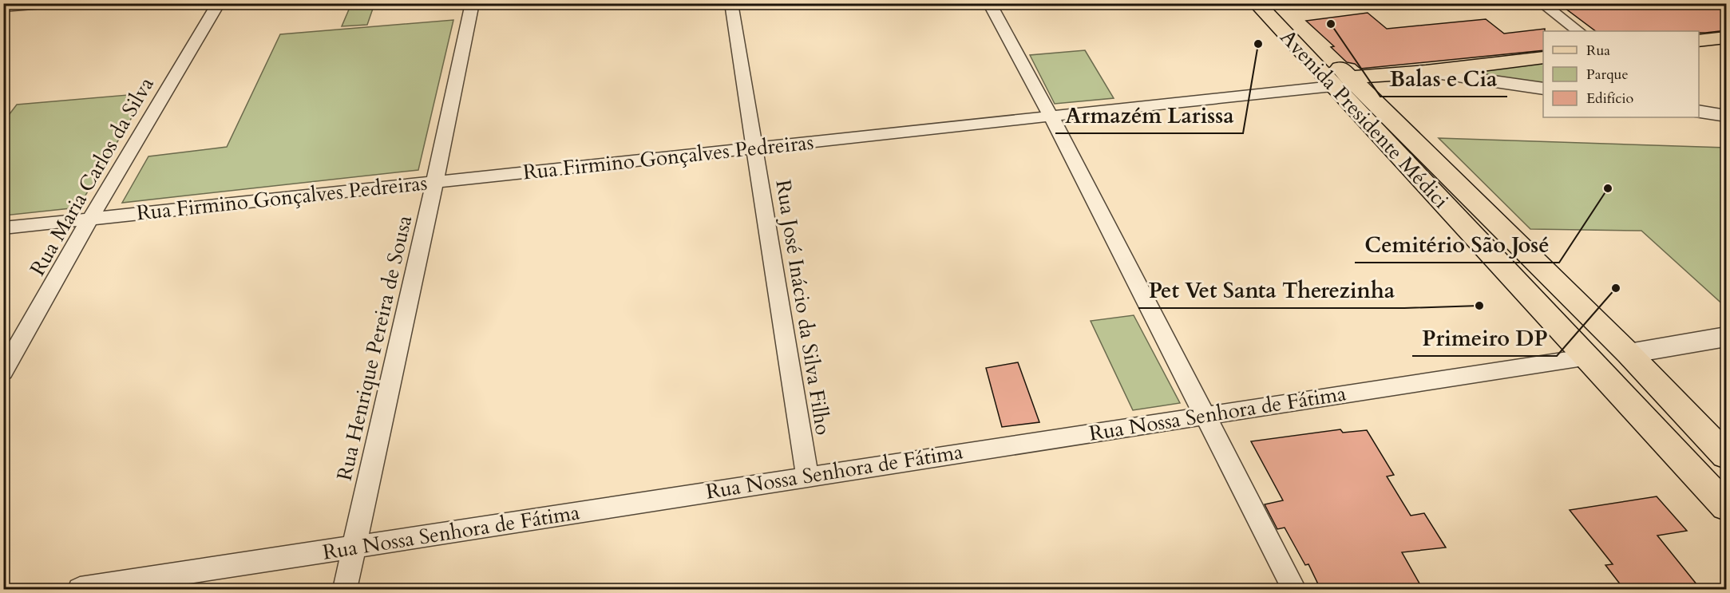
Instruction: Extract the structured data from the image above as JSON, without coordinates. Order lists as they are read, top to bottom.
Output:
{
  "streets": {
    "main road": ["Avenida Presidente Médici", "Rua Firmino Gonçalves Pedreiras"],
    "street": [
      "Rua Maria Carlos da Silva",
      "Rua José Inácio da Silva Filho",
      "Rua Henrique Pereira de Sousa",
      "Rua Nossa Senhora de Fátima"
    ]
  },
  "crossings": [
    ["Avenida Presidente Médici", "Rua Firmino Gonçalves Pedreiras"],
    ["Avenida Presidente Médici", "Rua Nossa Senhora de Fátima"],
    ["Rua Firmino Gonçalves Pedreiras", "Rua Maria Carlos da Silva"],
    ["Rua Firmino Gonçalves Pedreiras", "Rua José Inácio da Silva Filho"],
    ["Rua Firmino Gonçalves Pedreiras", "Rua Henrique Pereira de Sousa"],
    ["Rua José Inácio da Silva Filho", "Rua Nossa Senhora de Fátima"],
    ["Rua Henrique Pereira de Sousa", "Rua Nossa Senhora de Fátima"]
  ],
  "places": [
    "Balas e Cia",
    "Armazém Larissa",
    "Cemitério São José",
    "Primeiro DP",
    "Pet Vet Santa Therezinha"
  ],
  "legend": ["Rua", "Parque", "Edifício"]
}
